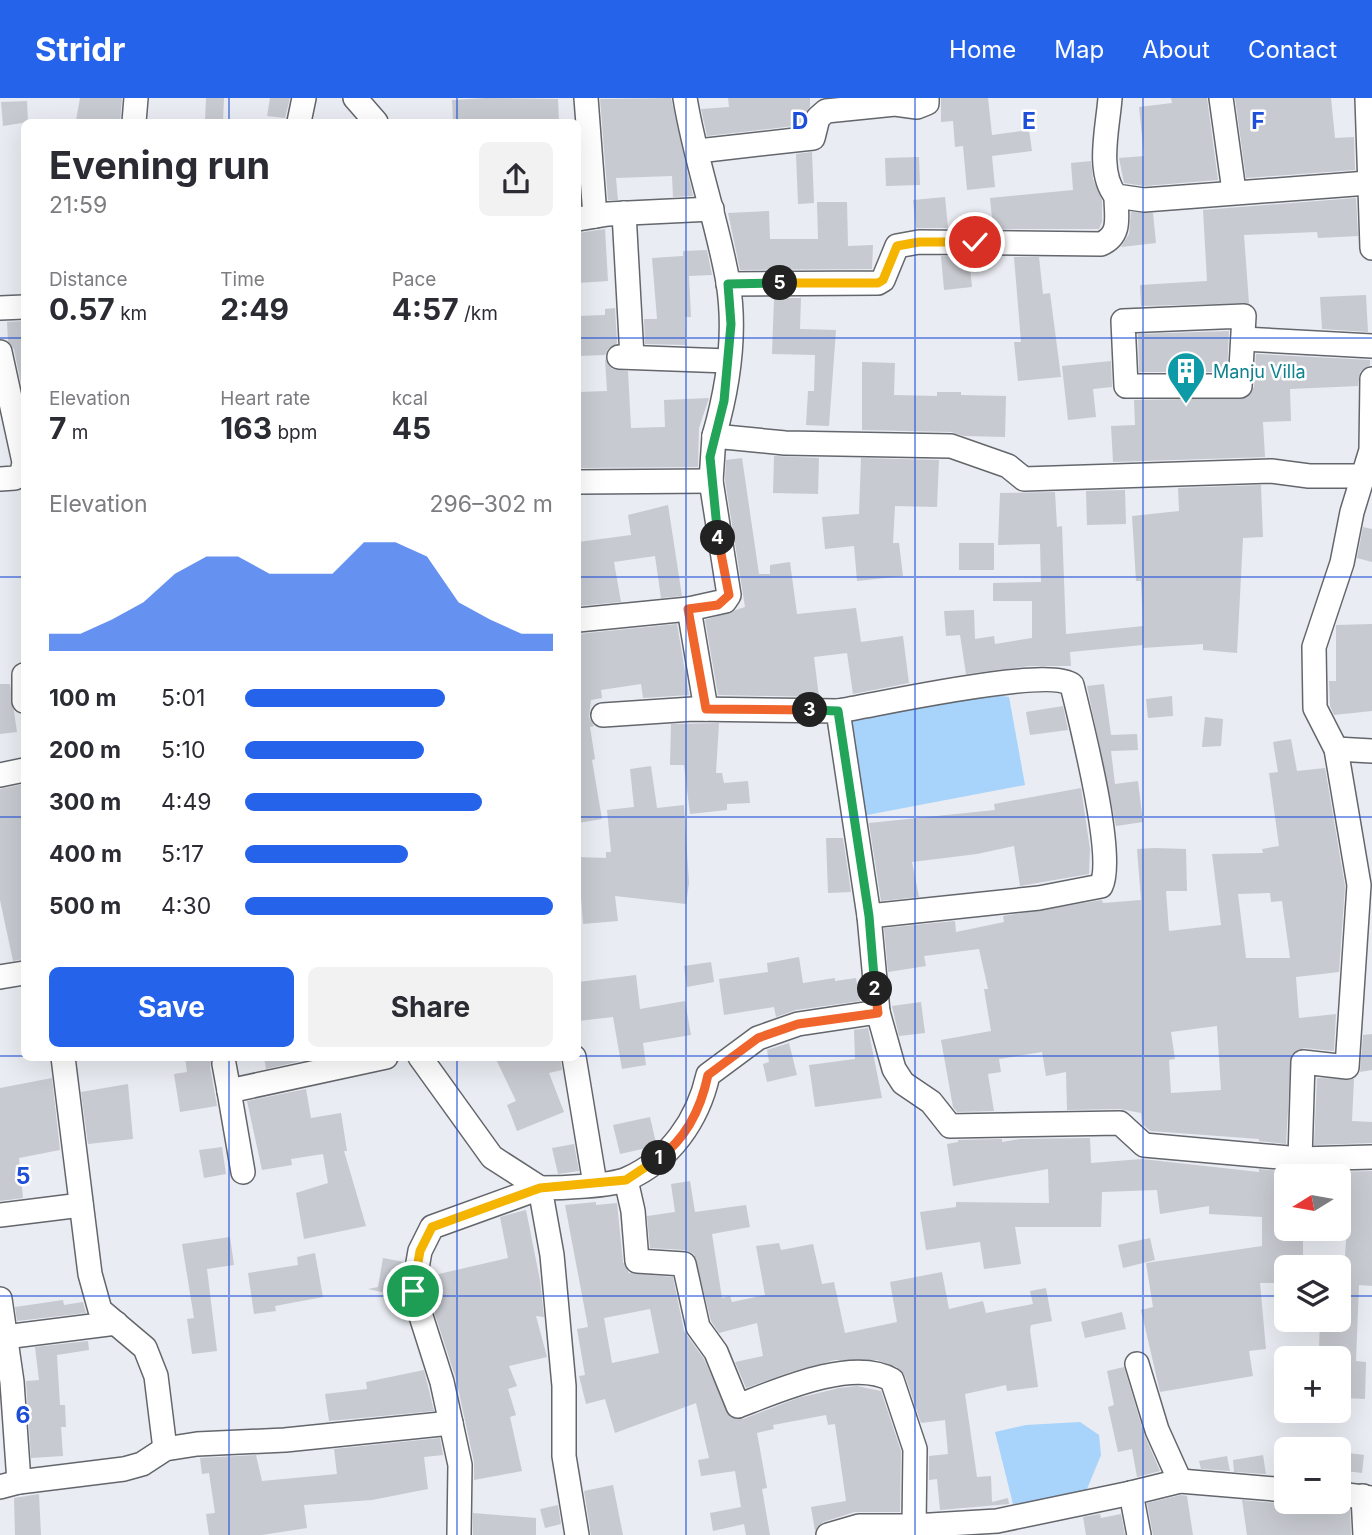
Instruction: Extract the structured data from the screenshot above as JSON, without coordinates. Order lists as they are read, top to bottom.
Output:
{
  "places": {
    "building": ["Manju Villa"]
  },
  "north": "left",
  "page": {
    "header": "Stridr",
    "nav": [
      "Home",
      "Map",
      "About",
      "Contact"
    ],
    "heading": ["Evening run", "21:59"],
    "stats": [
      ["Distance", "0.57 km"],
      ["Time", "2:49"],
      ["Pace", "4:57 /km"],
      ["Elevation", "7 m"],
      ["Heart rate", "163 bpm"],
      ["kcal", "45"]
    ],
    "pins": [
      "5",
      "4",
      "3",
      "2",
      "1"
    ],
    "chart": ["Elevation", "296–302 m"],
    "list": [
      {
        "name": "100 m",
        "note": "5:01"
      },
      {
        "name": "200 m",
        "note": "5:10"
      },
      {
        "name": "300 m",
        "note": "4:49"
      },
      {
        "name": "400 m",
        "note": "5:17"
      },
      {
        "name": "500 m",
        "note": "4:30"
      }
    ],
    "buttons": ["Save", "Share"],
    "map_buttons": ["+", "−"]
  },
  "grid": {
    "columns": ["D", "E", "F"],
    "rows": ["5", "6"]
  }
}
